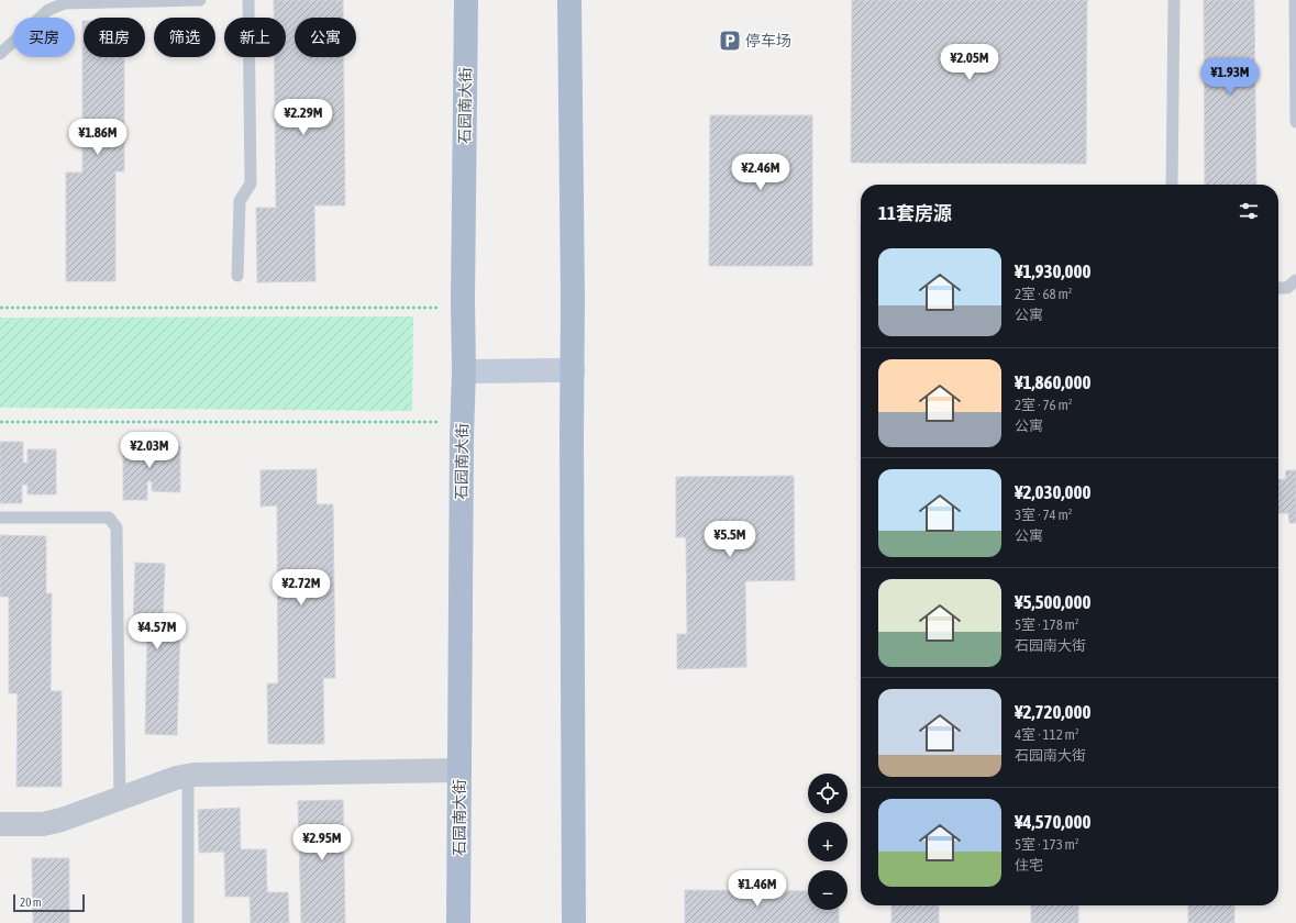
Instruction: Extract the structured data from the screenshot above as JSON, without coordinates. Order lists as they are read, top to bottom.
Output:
{
  "streets": {
    "main road": ["石园南大街"]
  },
  "places": {
    "parking": ["停车场"]
  },
  "scale_bar": "20 m",
  "page": {
    "chip": [
      "买房",
      "租房",
      "筛选",
      "新上",
      "公寓"
    ],
    "price": [
      "¥2.05M",
      "¥1.93M",
      "¥2.29M",
      "¥1.86M",
      "¥2.46M",
      "¥2.03M",
      "¥5.5M",
      "¥2.72M",
      "¥4.57M",
      "¥2.95M",
      "¥1.46M"
    ],
    "heading": "11套房源",
    "list": [
      {
        "name": "¥1,930,000",
        "note": "2室 · 68 m² · 公寓"
      },
      {
        "name": "¥1,860,000",
        "note": "2室 · 76 m² · 公寓"
      },
      {
        "name": "¥2,030,000",
        "note": "3室 · 74 m² · 公寓"
      },
      {
        "name": "¥5,500,000",
        "note": "5室 · 178 m² · 石园南大街"
      },
      {
        "name": "¥2,720,000",
        "note": "4室 · 112 m² · 石园南大街"
      },
      {
        "name": "¥4,570,000",
        "note": "5室 · 173 m² · 住宅"
      }
    ],
    "map_buttons": ["+", "−"],
    "scale": "20 m"
  }
}
